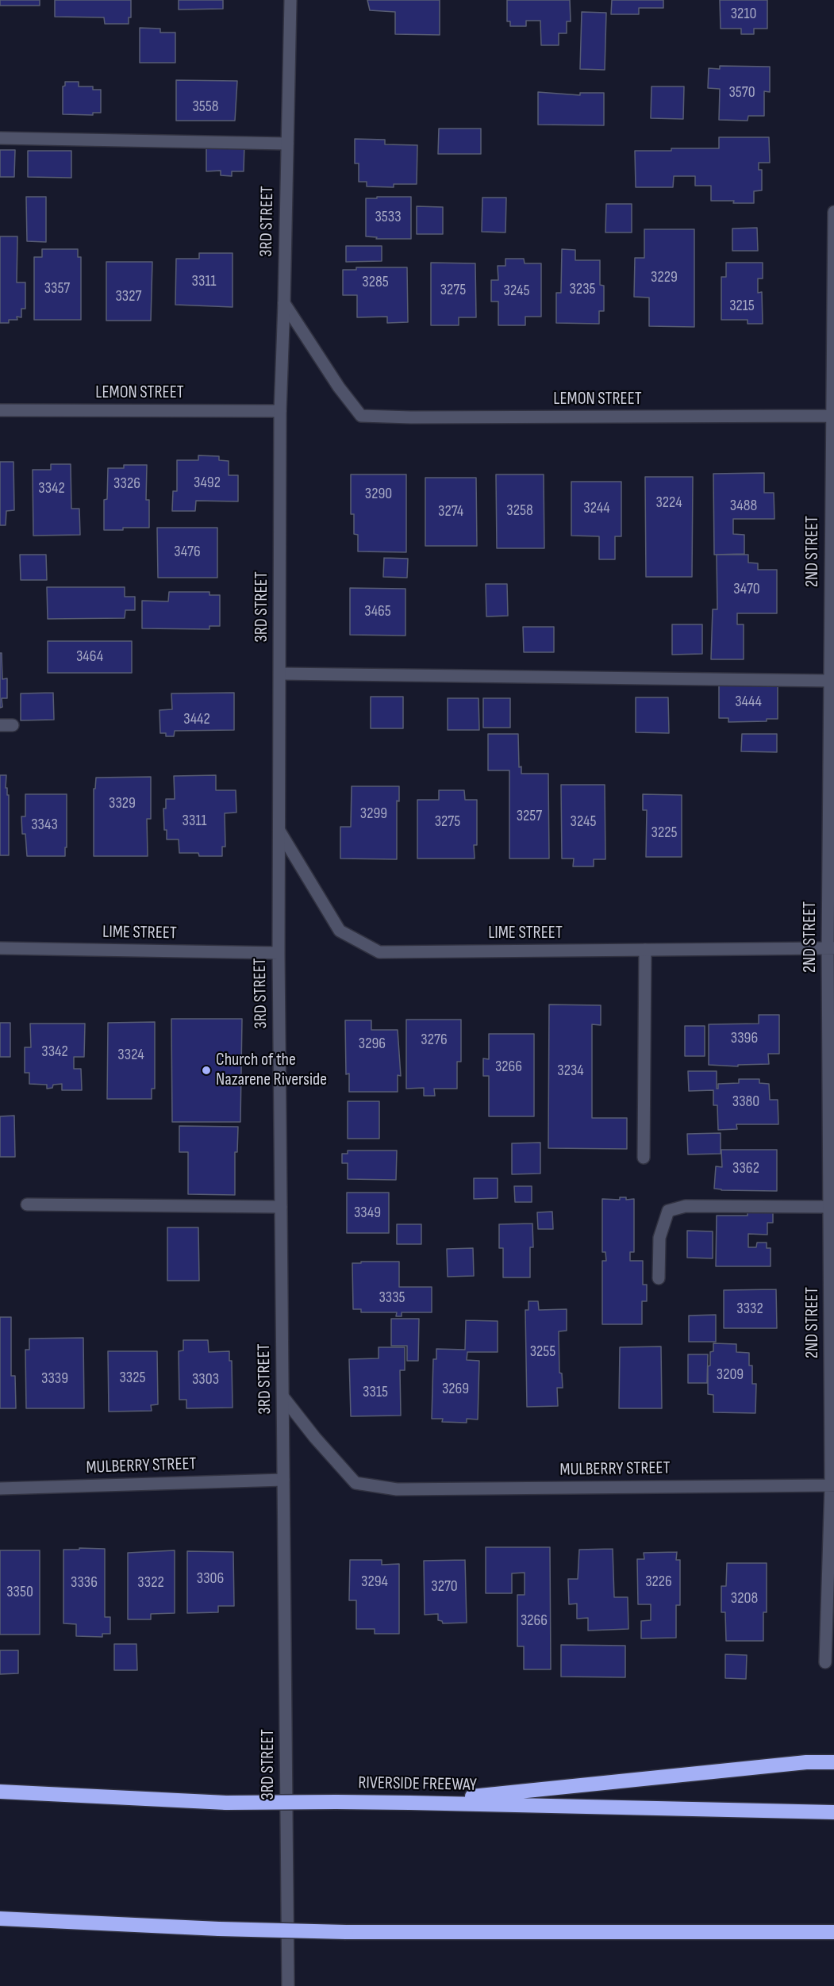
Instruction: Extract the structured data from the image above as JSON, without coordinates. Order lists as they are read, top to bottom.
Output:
{
  "streets": {
    "highway": ["RIVERSIDE FREEWAY"],
    "street": [
      "3RD STREET",
      "LEMON STREET",
      "2ND STREET",
      "LIME STREET",
      "MULBERRY STREET"
    ]
  },
  "crossings": [
    ["3RD STREET", "LEMON STREET"],
    ["3RD STREET", "LIME STREET"],
    ["3RD STREET", "MULBERRY STREET"],
    ["LEMON STREET", "2ND STREET"],
    ["2ND STREET", "LIME STREET"],
    ["2ND STREET", "MULBERRY STREET"]
  ],
  "places": ["Church of the Nazarene Riverside"],
  "house_numbers": [
    "3210",
    "3570",
    "3558",
    "3533",
    "3229",
    "3311",
    "3285",
    "3357",
    "3235",
    "3275",
    "3245",
    "3327",
    "3215",
    "3492",
    "3326",
    "3342",
    "3290",
    "3224",
    "3488",
    "3244",
    "3258",
    "3274",
    "3476",
    "3470",
    "3465",
    "3464",
    "3444",
    "3442",
    "3329",
    "3299",
    "3257",
    "3311",
    "3275",
    "3245",
    "3343",
    "3225",
    "3396",
    "3276",
    "3296",
    "3342",
    "3324",
    "3266",
    "3234",
    "3380",
    "3362",
    "3349",
    "3335",
    "3332",
    "3255",
    "3209",
    "3325",
    "3339",
    "3303",
    "3269",
    "3315",
    "3306",
    "3294",
    "3226",
    "3336",
    "3322",
    "3270",
    "3350",
    "3208",
    "3266"
  ]
}
